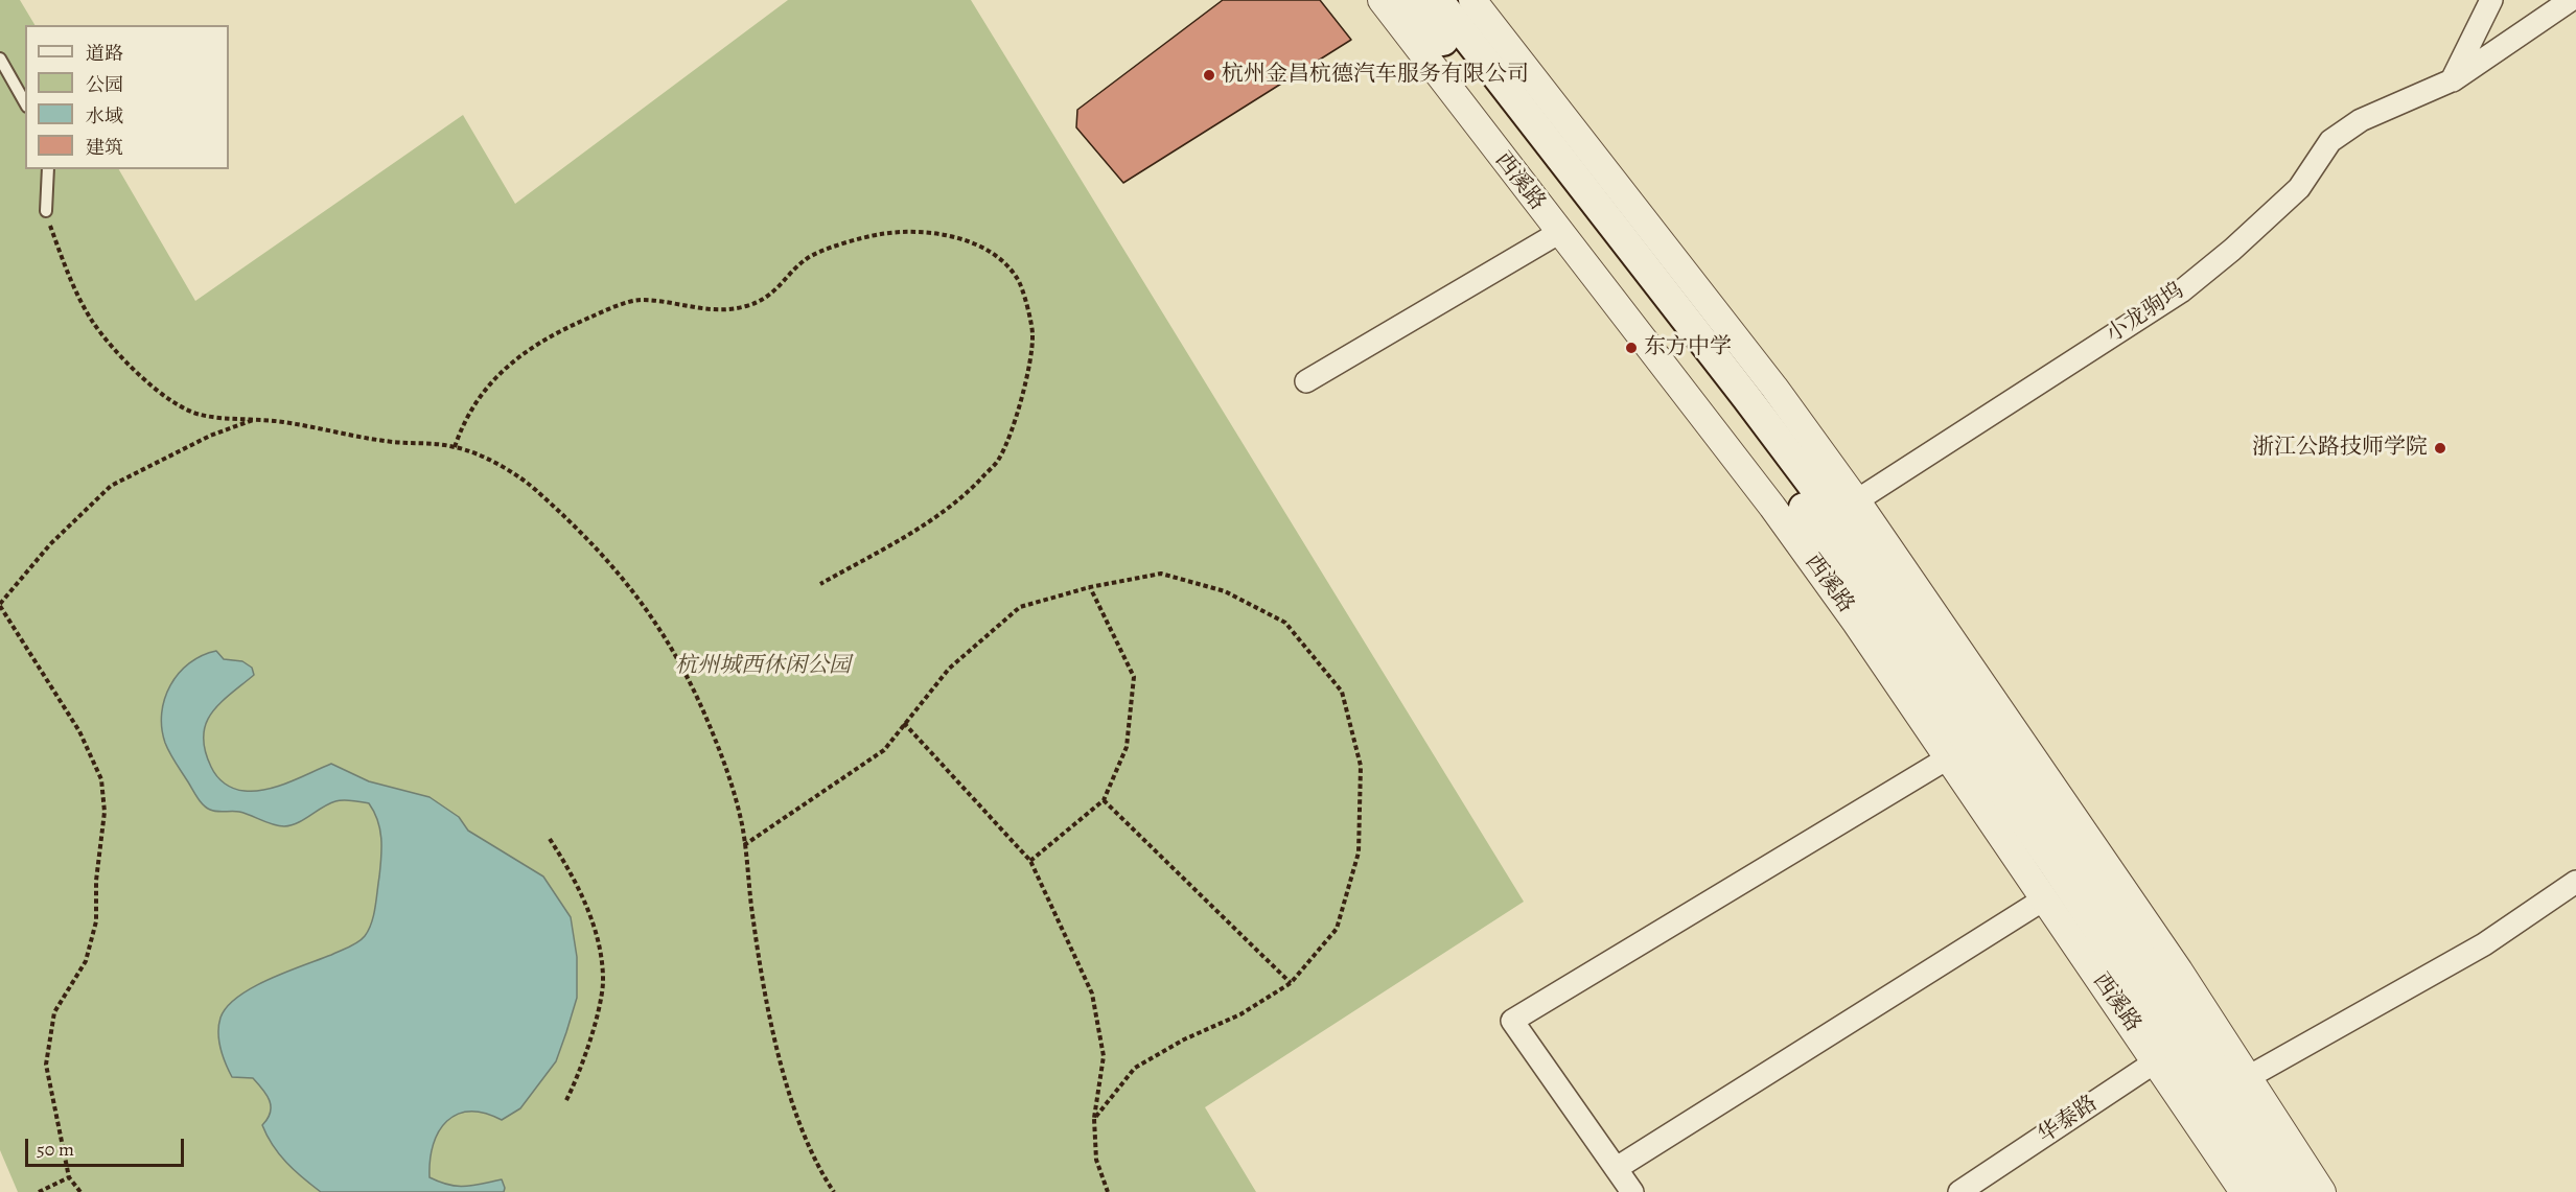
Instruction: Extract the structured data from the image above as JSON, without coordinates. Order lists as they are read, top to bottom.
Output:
{
  "streets": {
    "main road": ["西溪路"],
    "street": ["小龙驹坞", "华泰路"]
  },
  "crossings": [
    ["西溪路", "小龙驹坞"],
    ["西溪路", "华泰路"]
  ],
  "parks": ["杭州城西休闲公园"],
  "places": ["杭州金昌杭德汽车服务有限公司", "东方中学", "浙江公路技师学院"],
  "legend": [
    "道路",
    "公园",
    "水域",
    "建筑"
  ],
  "scale_bar": "50 m"
}
